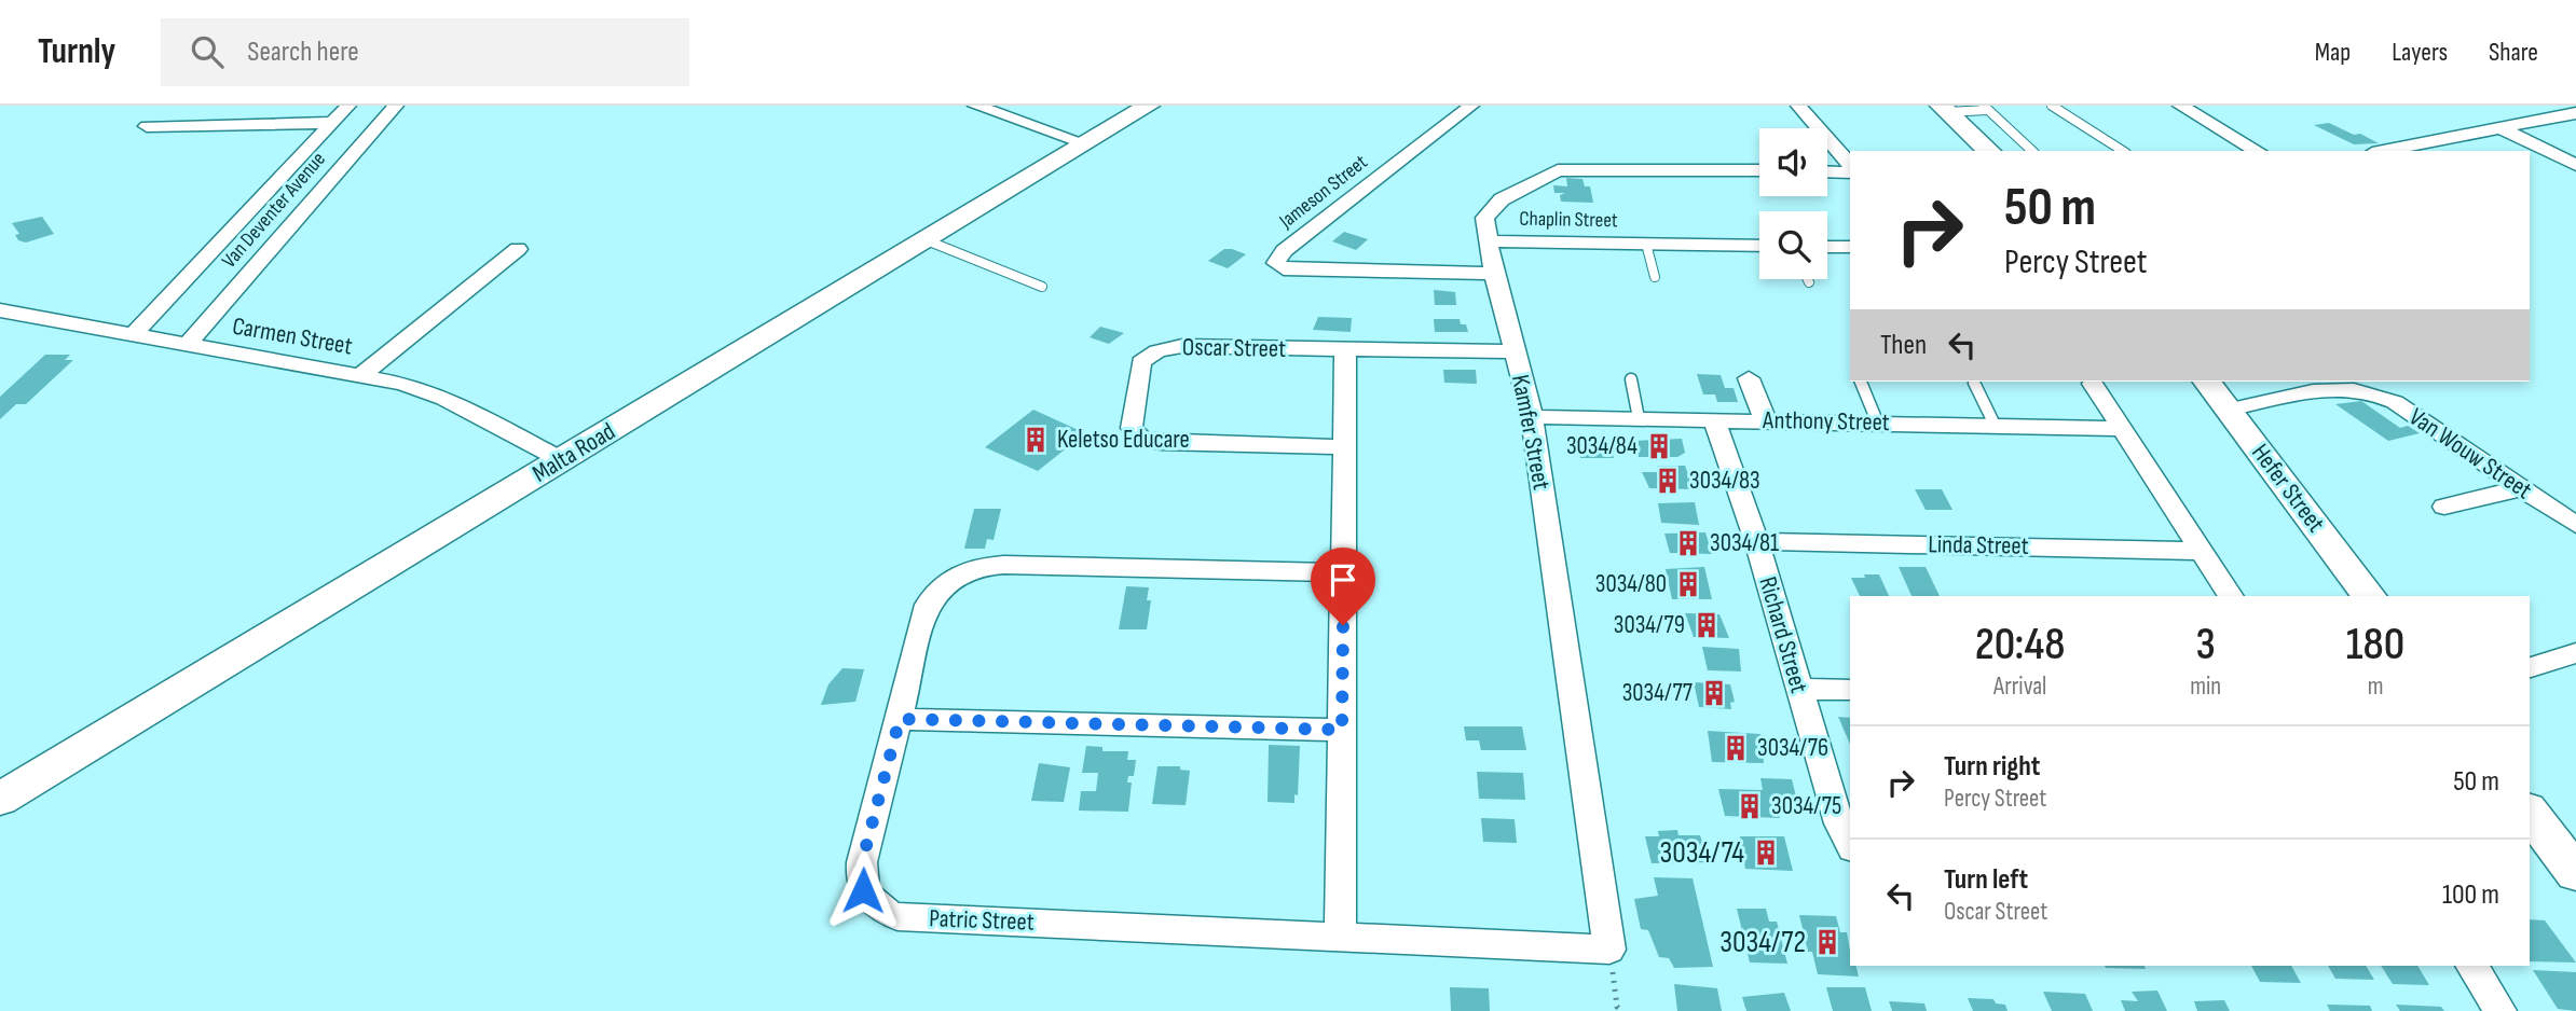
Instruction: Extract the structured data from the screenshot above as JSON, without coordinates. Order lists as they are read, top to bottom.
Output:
{
  "streets": {
    "street": [
      "Jameson Street",
      "Van Deventer Avenue",
      "Chaplin Street",
      "Carmen Street",
      "Oscar Street",
      "Anthony Street",
      "Kamfer Street",
      "Malta Road",
      "Van Wouw Street",
      "Hefer Street",
      "Linda Street",
      "Richard Street",
      "Patric Street"
    ]
  },
  "crossings": [
    ["Jameson Street", "Kamfer Street"],
    ["Van Deventer Avenue", "Carmen Street"],
    ["Chaplin Street", "Kamfer Street"],
    ["Carmen Street", "Malta Road"],
    ["Oscar Street", "Kamfer Street"],
    ["Anthony Street", "Kamfer Street"],
    ["Anthony Street", "Richard Street"],
    ["Kamfer Street", "Patric Street"],
    ["Van Wouw Street", "Hefer Street"],
    ["Linda Street", "Richard Street"]
  ],
  "places": {
    "building": [
      "Keletso Educare",
      "3034/84",
      "3034/83",
      "3034/81",
      "3034/80",
      "3034/79",
      "3034/77",
      "3034/76",
      "3034/75",
      "3034/74",
      "3034/72"
    ]
  },
  "page": {
    "header": "Turnly",
    "search": "Search here",
    "nav": ["Map", "Layers", "Share"],
    "turn": ["50 m", "Percy Street"],
    "then": "Then",
    "eta": [
      "20:48",
      "Arrival",
      "3",
      "min",
      "180",
      "m"
    ],
    "list": [
      {
        "name": "Turn right",
        "note": "Percy Street",
        "value": "50 m"
      },
      {
        "name": "Turn left",
        "note": "Oscar Street",
        "value": "100 m"
      }
    ]
  }
}
